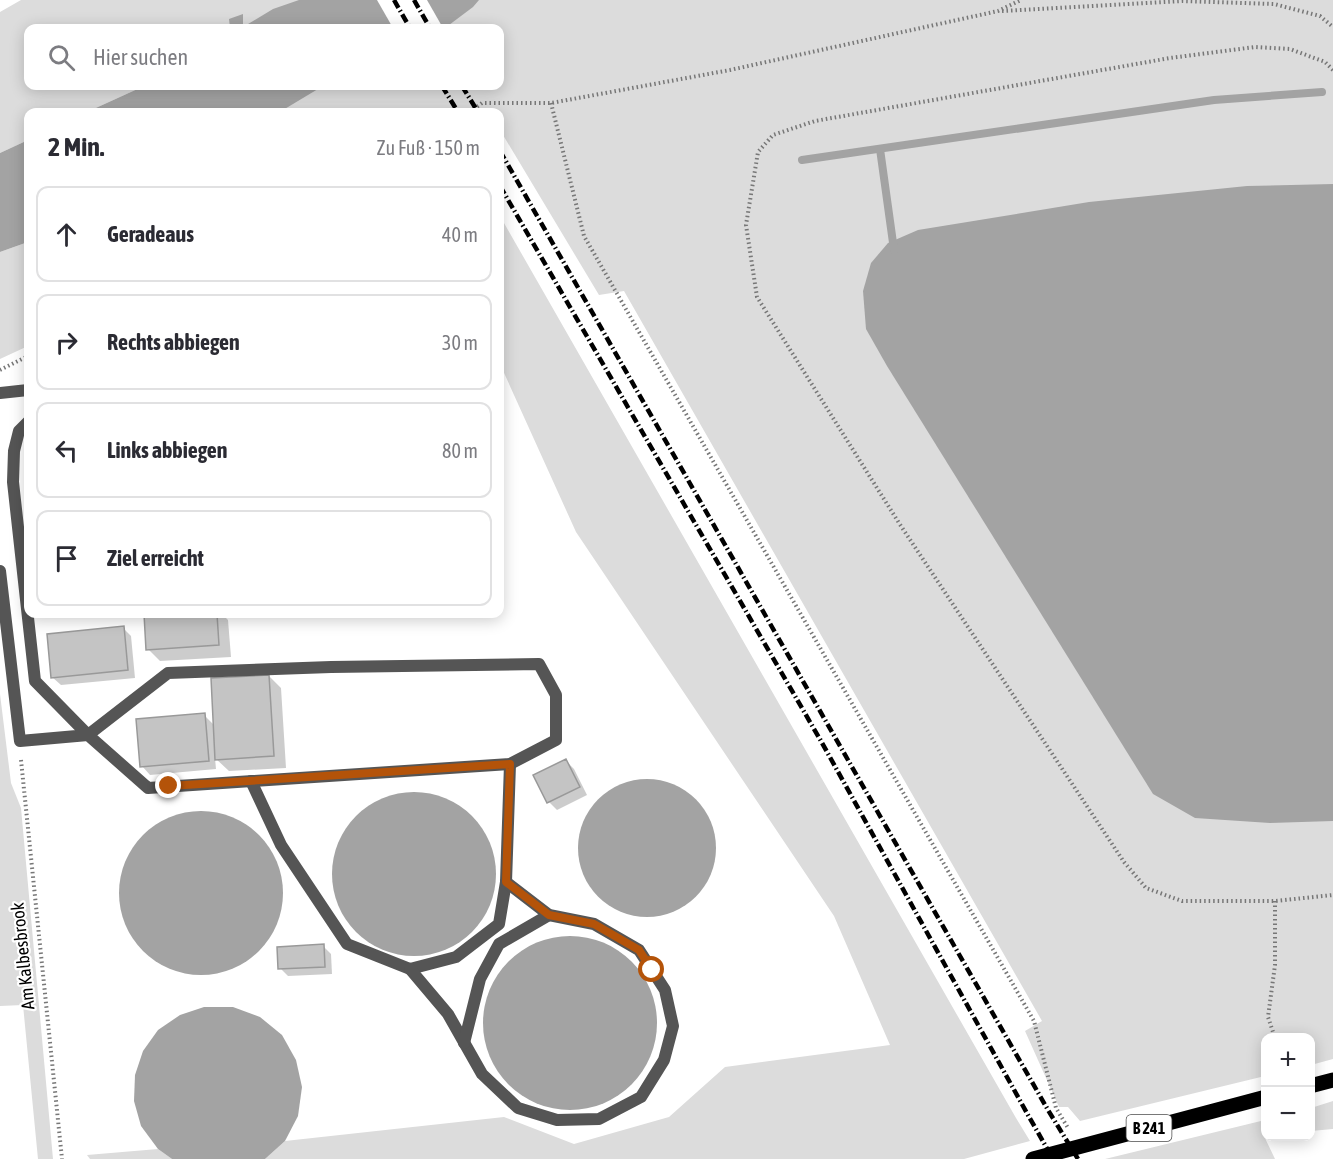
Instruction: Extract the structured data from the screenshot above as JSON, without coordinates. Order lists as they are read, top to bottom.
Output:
{
  "streets": {
    "main road": ["B 241"],
    "path": ["Am Kalbesbrook"]
  },
  "page": {
    "search": "Hier suchen",
    "heading": ["2 Min.", "Zu Fuß · 150 m"],
    "list": [
      ["Geradeaus", "40 m"],
      ["Rechts abbiegen", "30 m"],
      ["Links abbiegen", "80 m"],
      "Ziel erreicht"
    ],
    "map_buttons": ["+", "−"]
  }
}
